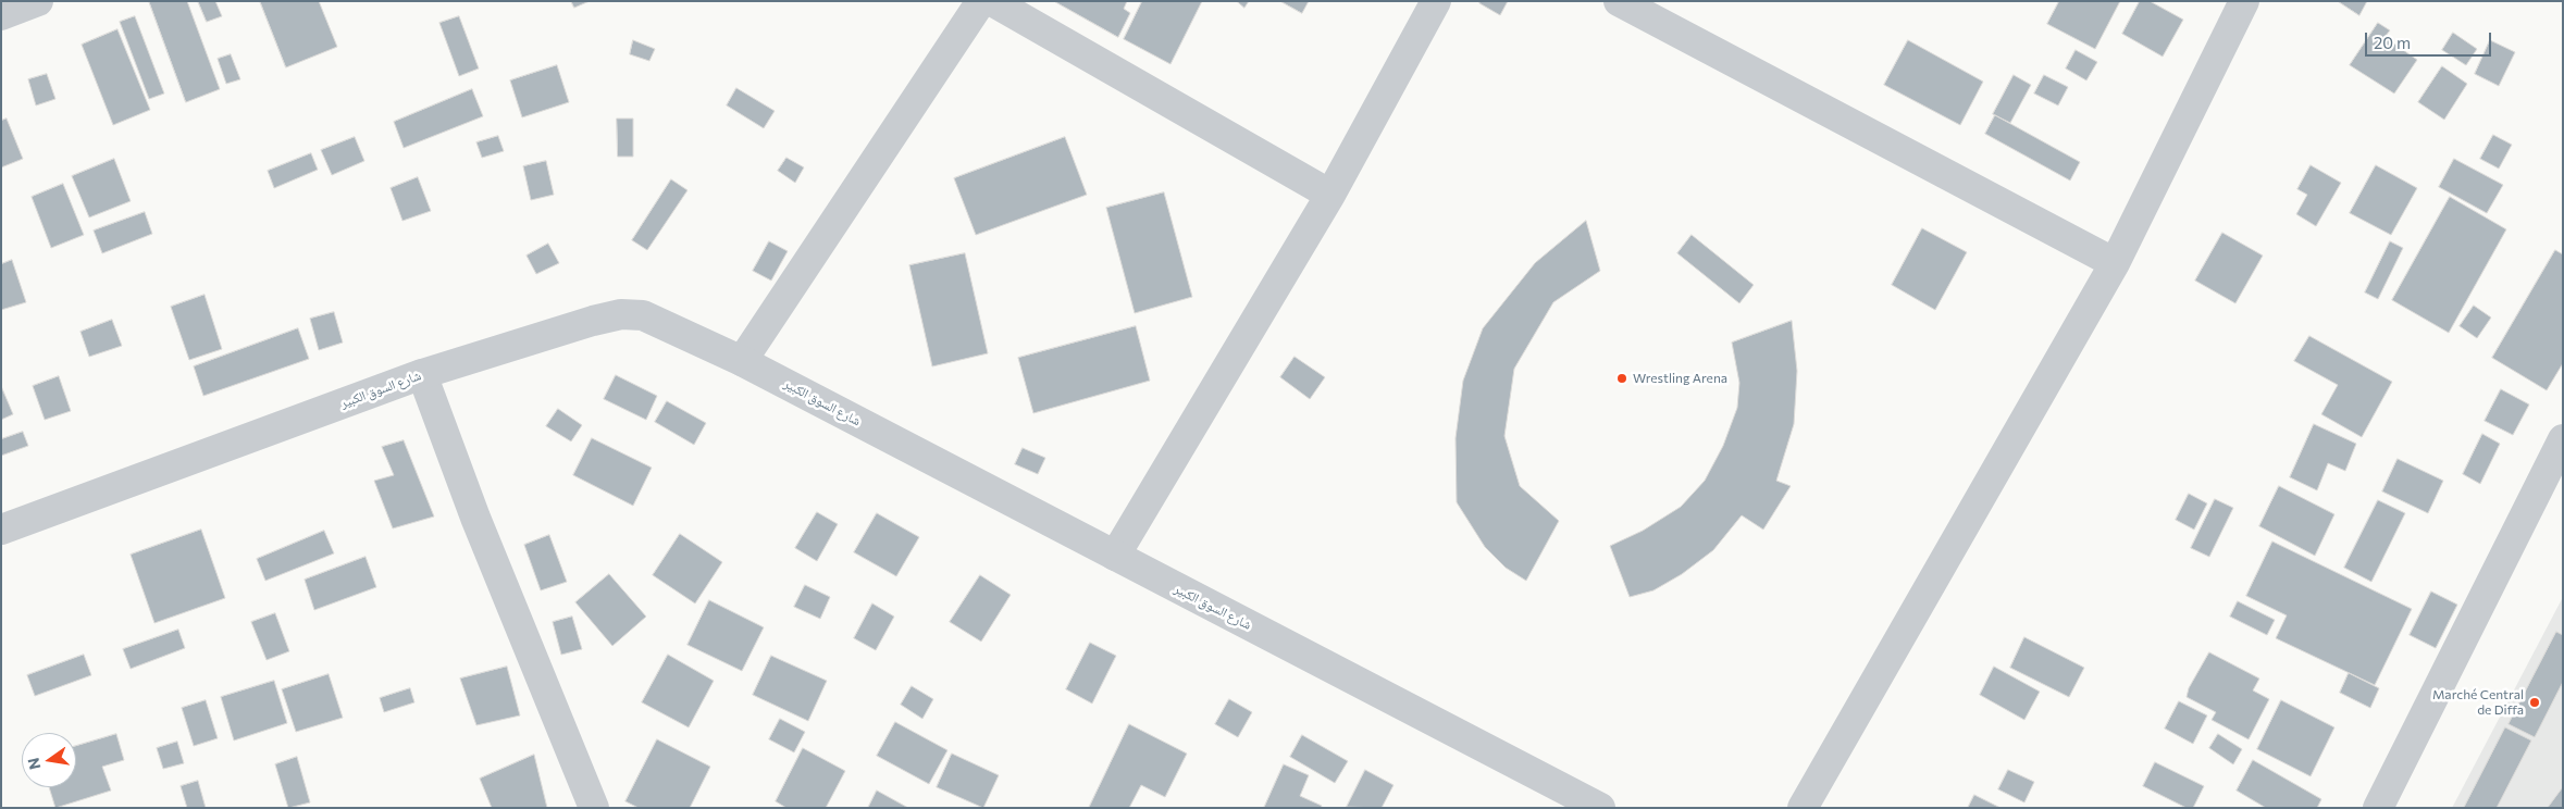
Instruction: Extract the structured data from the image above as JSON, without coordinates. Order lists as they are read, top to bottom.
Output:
{
  "streets": {
    "street": ["شارع السوق الكبير"]
  },
  "places": ["Wrestling Arena", "Marché Central de Diffa"],
  "scale_bar": "20 m",
  "north": "left"
}
